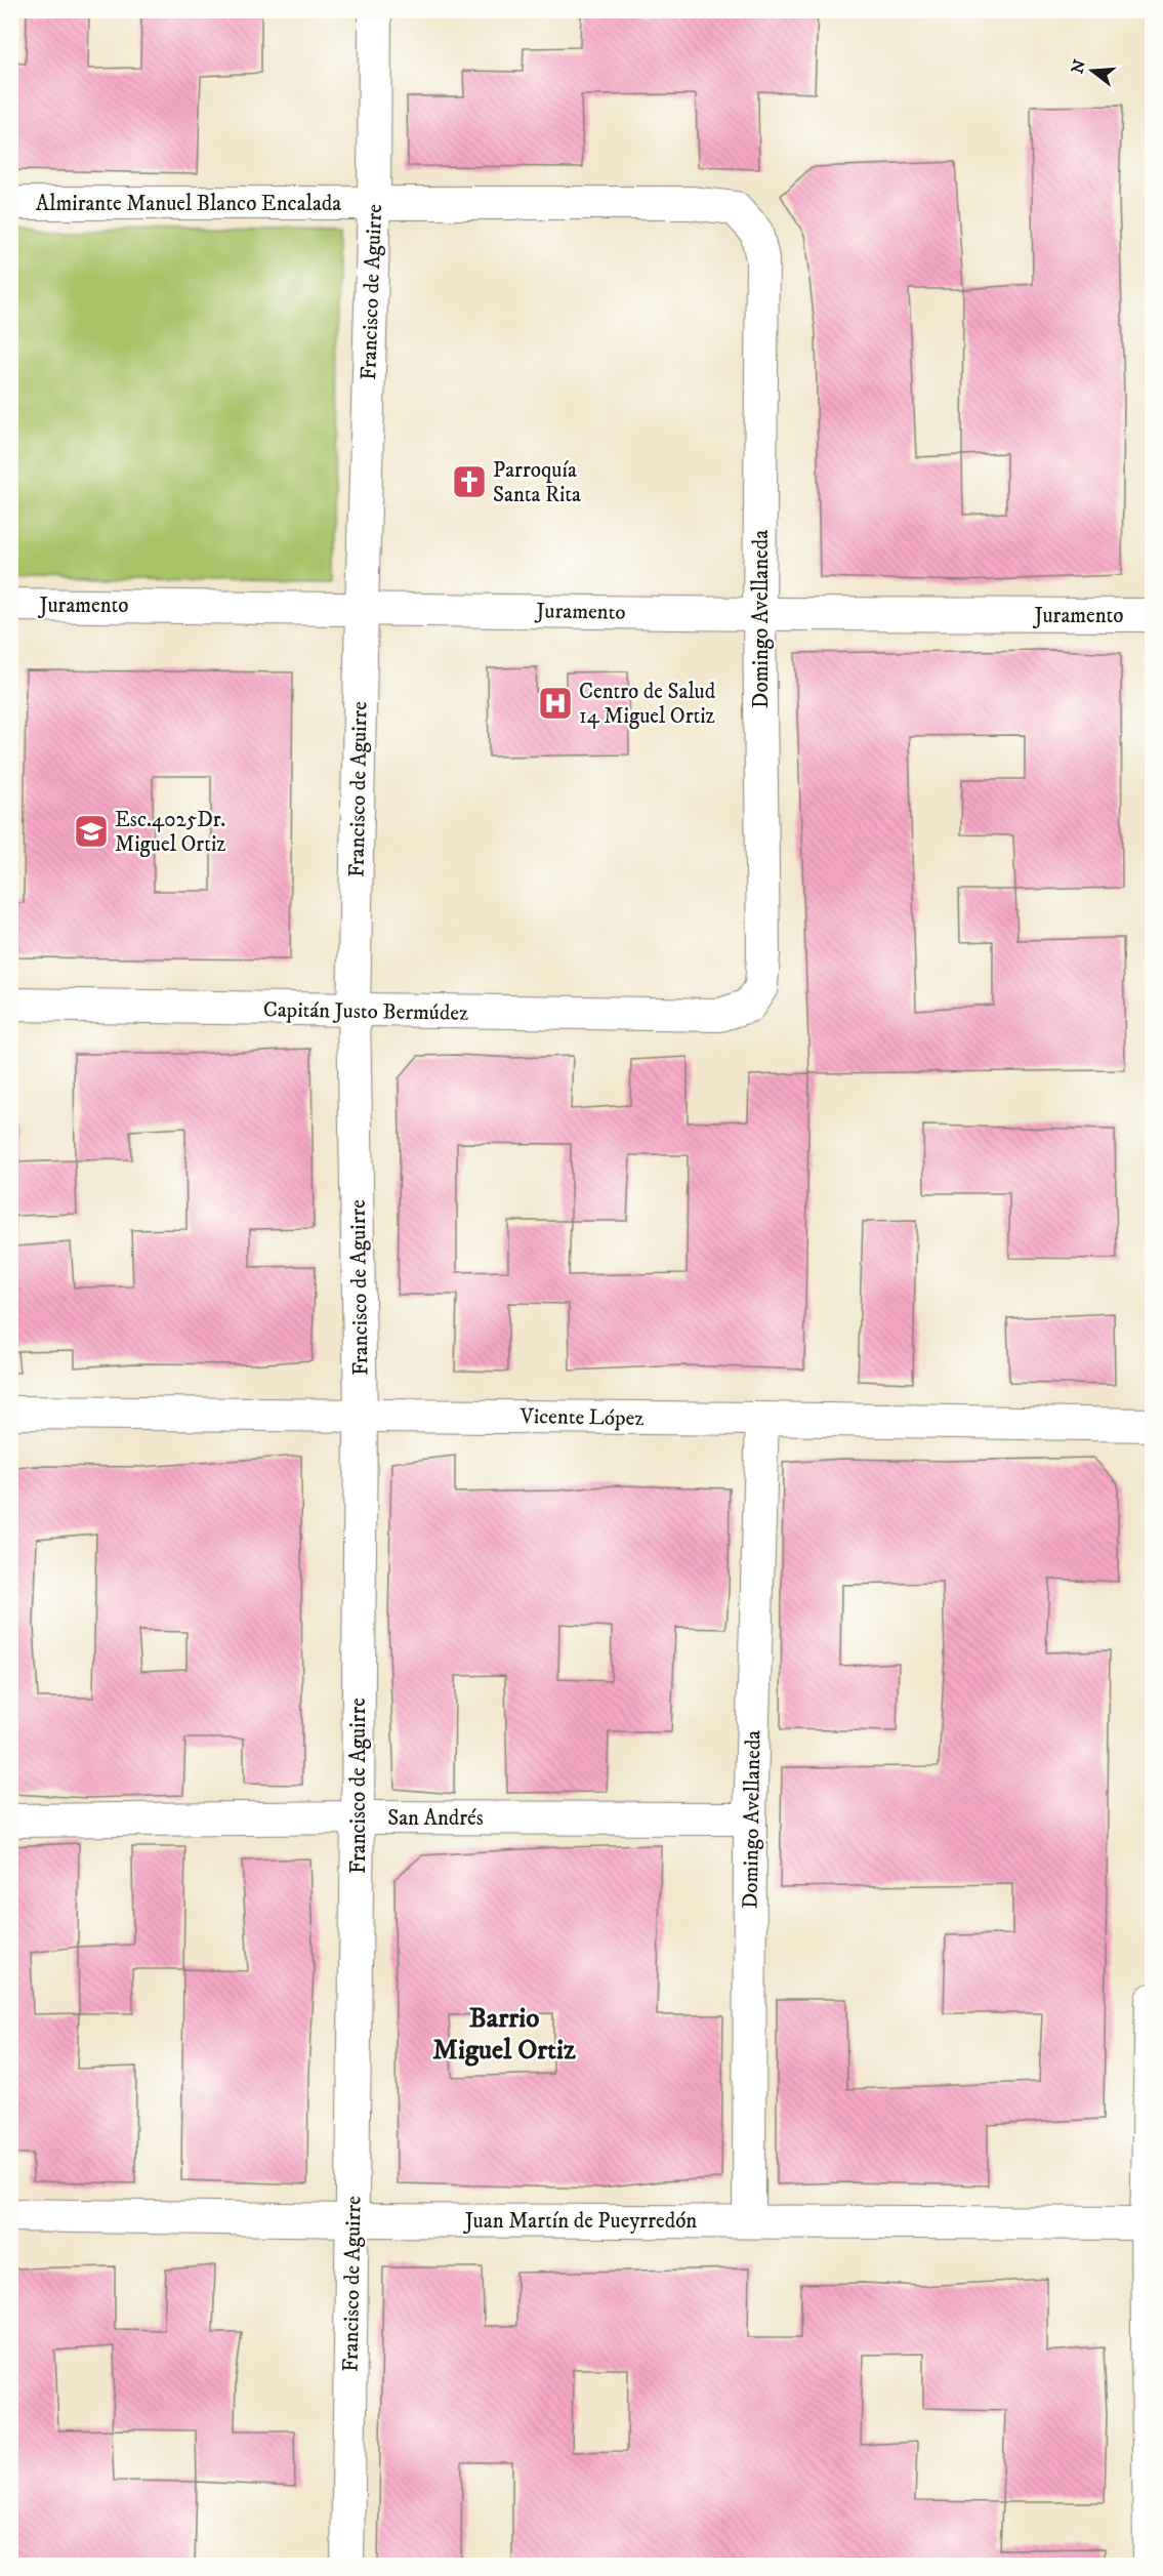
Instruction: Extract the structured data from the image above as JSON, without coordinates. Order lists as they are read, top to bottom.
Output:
{
  "streets": {
    "street": [
      "Almirante Manuel Blanco Encalada",
      "Francisco de Aguirre",
      "Juramento",
      "Domingo Avellaneda",
      "Capitán Justo Bermúdez",
      "Vicente López",
      "San Andrés",
      "Juan Martín de Pueyrredón"
    ]
  },
  "crossings": [
    ["Almirante Manuel Blanco Encalada", "Francisco de Aguirre"],
    ["Almirante Manuel Blanco Encalada", "Domingo Avellaneda"],
    ["Francisco de Aguirre", "Juramento"],
    ["Francisco de Aguirre", "Capitán Justo Bermúdez"],
    ["Francisco de Aguirre", "Vicente López"],
    ["Francisco de Aguirre", "San Andrés"],
    ["Francisco de Aguirre", "Juan Martín de Pueyrredón"],
    ["Juramento", "Domingo Avellaneda"],
    ["Domingo Avellaneda", "Capitán Justo Bermúdez"],
    ["Domingo Avellaneda", "Vicente López"],
    ["Domingo Avellaneda", "San Andrés"],
    ["Domingo Avellaneda", "Juan Martín de Pueyrredón"]
  ],
  "districts": ["Barrio Miguel Ortiz"],
  "places": {
    "church": ["Parroquía Santa Rita"],
    "hospital": ["Centro de Salud 14 Miguel Ortiz"],
    "school or university": ["Esc.4025Dr. Miguel Ortiz"]
  },
  "north": "left"
}
